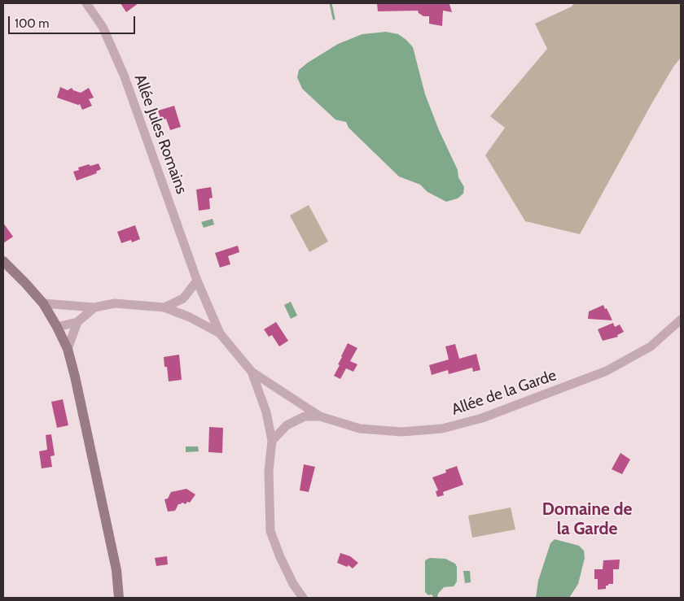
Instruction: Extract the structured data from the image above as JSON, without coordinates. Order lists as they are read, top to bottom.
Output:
{
  "streets": {
    "street": ["Allée Jules Romains", "Allée de la Garde"]
  },
  "crossings": [
    ["Allée Jules Romains", "Allée de la Garde"]
  ],
  "districts": ["Domaine de la Garde"],
  "scale_bar": "100 m"
}
